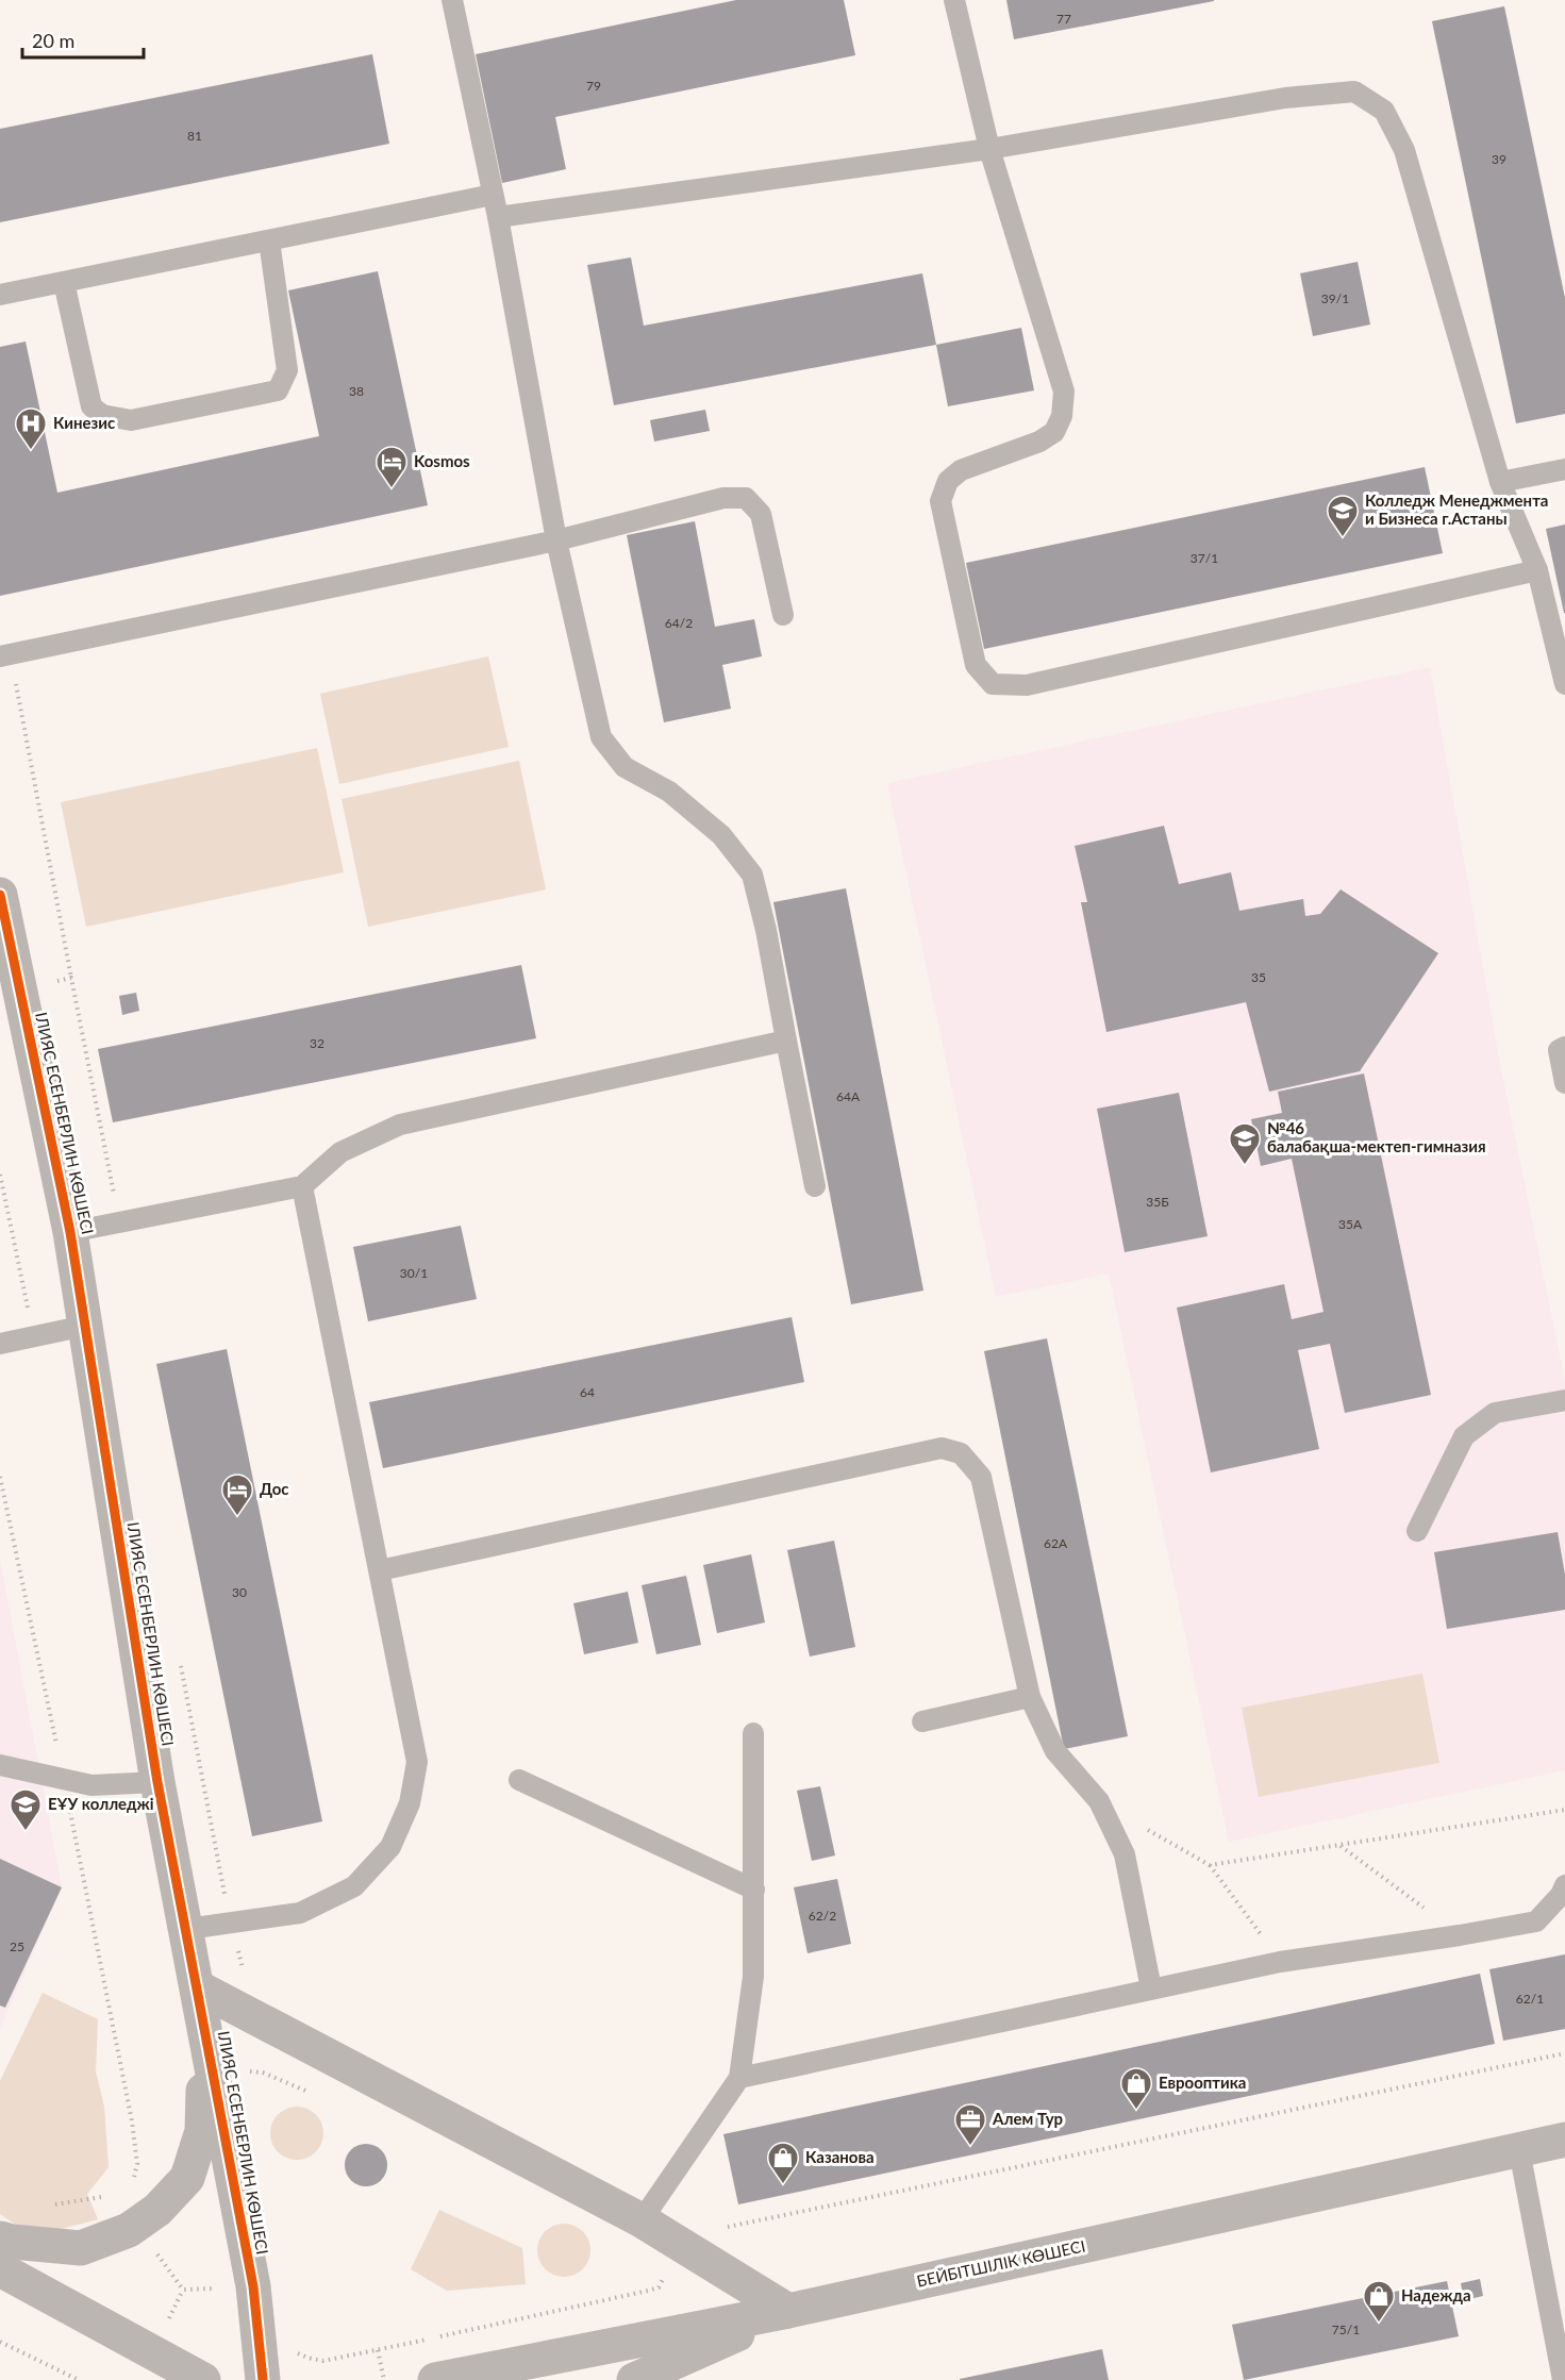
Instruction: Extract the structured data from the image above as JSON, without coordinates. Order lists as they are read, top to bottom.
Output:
{
  "streets": {
    "main road": ["БЕЙБІТШІЛІК КӨШЕСІ"],
    "street": ["ІЛИЯС ЕСЕНБЕРЛИН КӨШЕСІ"]
  },
  "places": {
    "hospital": ["Кинезис"],
    "hotel": ["Kosmos", "Дос"],
    "school or university": ["Колледж Менеджмента и Бизнеса г.Астаны", "№46 балабақша-мектеп-гимназия", "ЕҰУ колледжі"],
    "shop": ["Еврооптика", "Казанова", "Надежда"],
    "office": ["Алем Тур"]
  },
  "house_numbers": [
    "77",
    "79",
    "81",
    "39",
    "39/1",
    "38",
    "37/1",
    "64/2",
    "35",
    "32",
    "64А",
    "35Б",
    "35А",
    "30/1",
    "64",
    "62А",
    "30",
    "62/2",
    "25",
    "62/1",
    "75/1"
  ],
  "scale_bar": "20 m"
}
